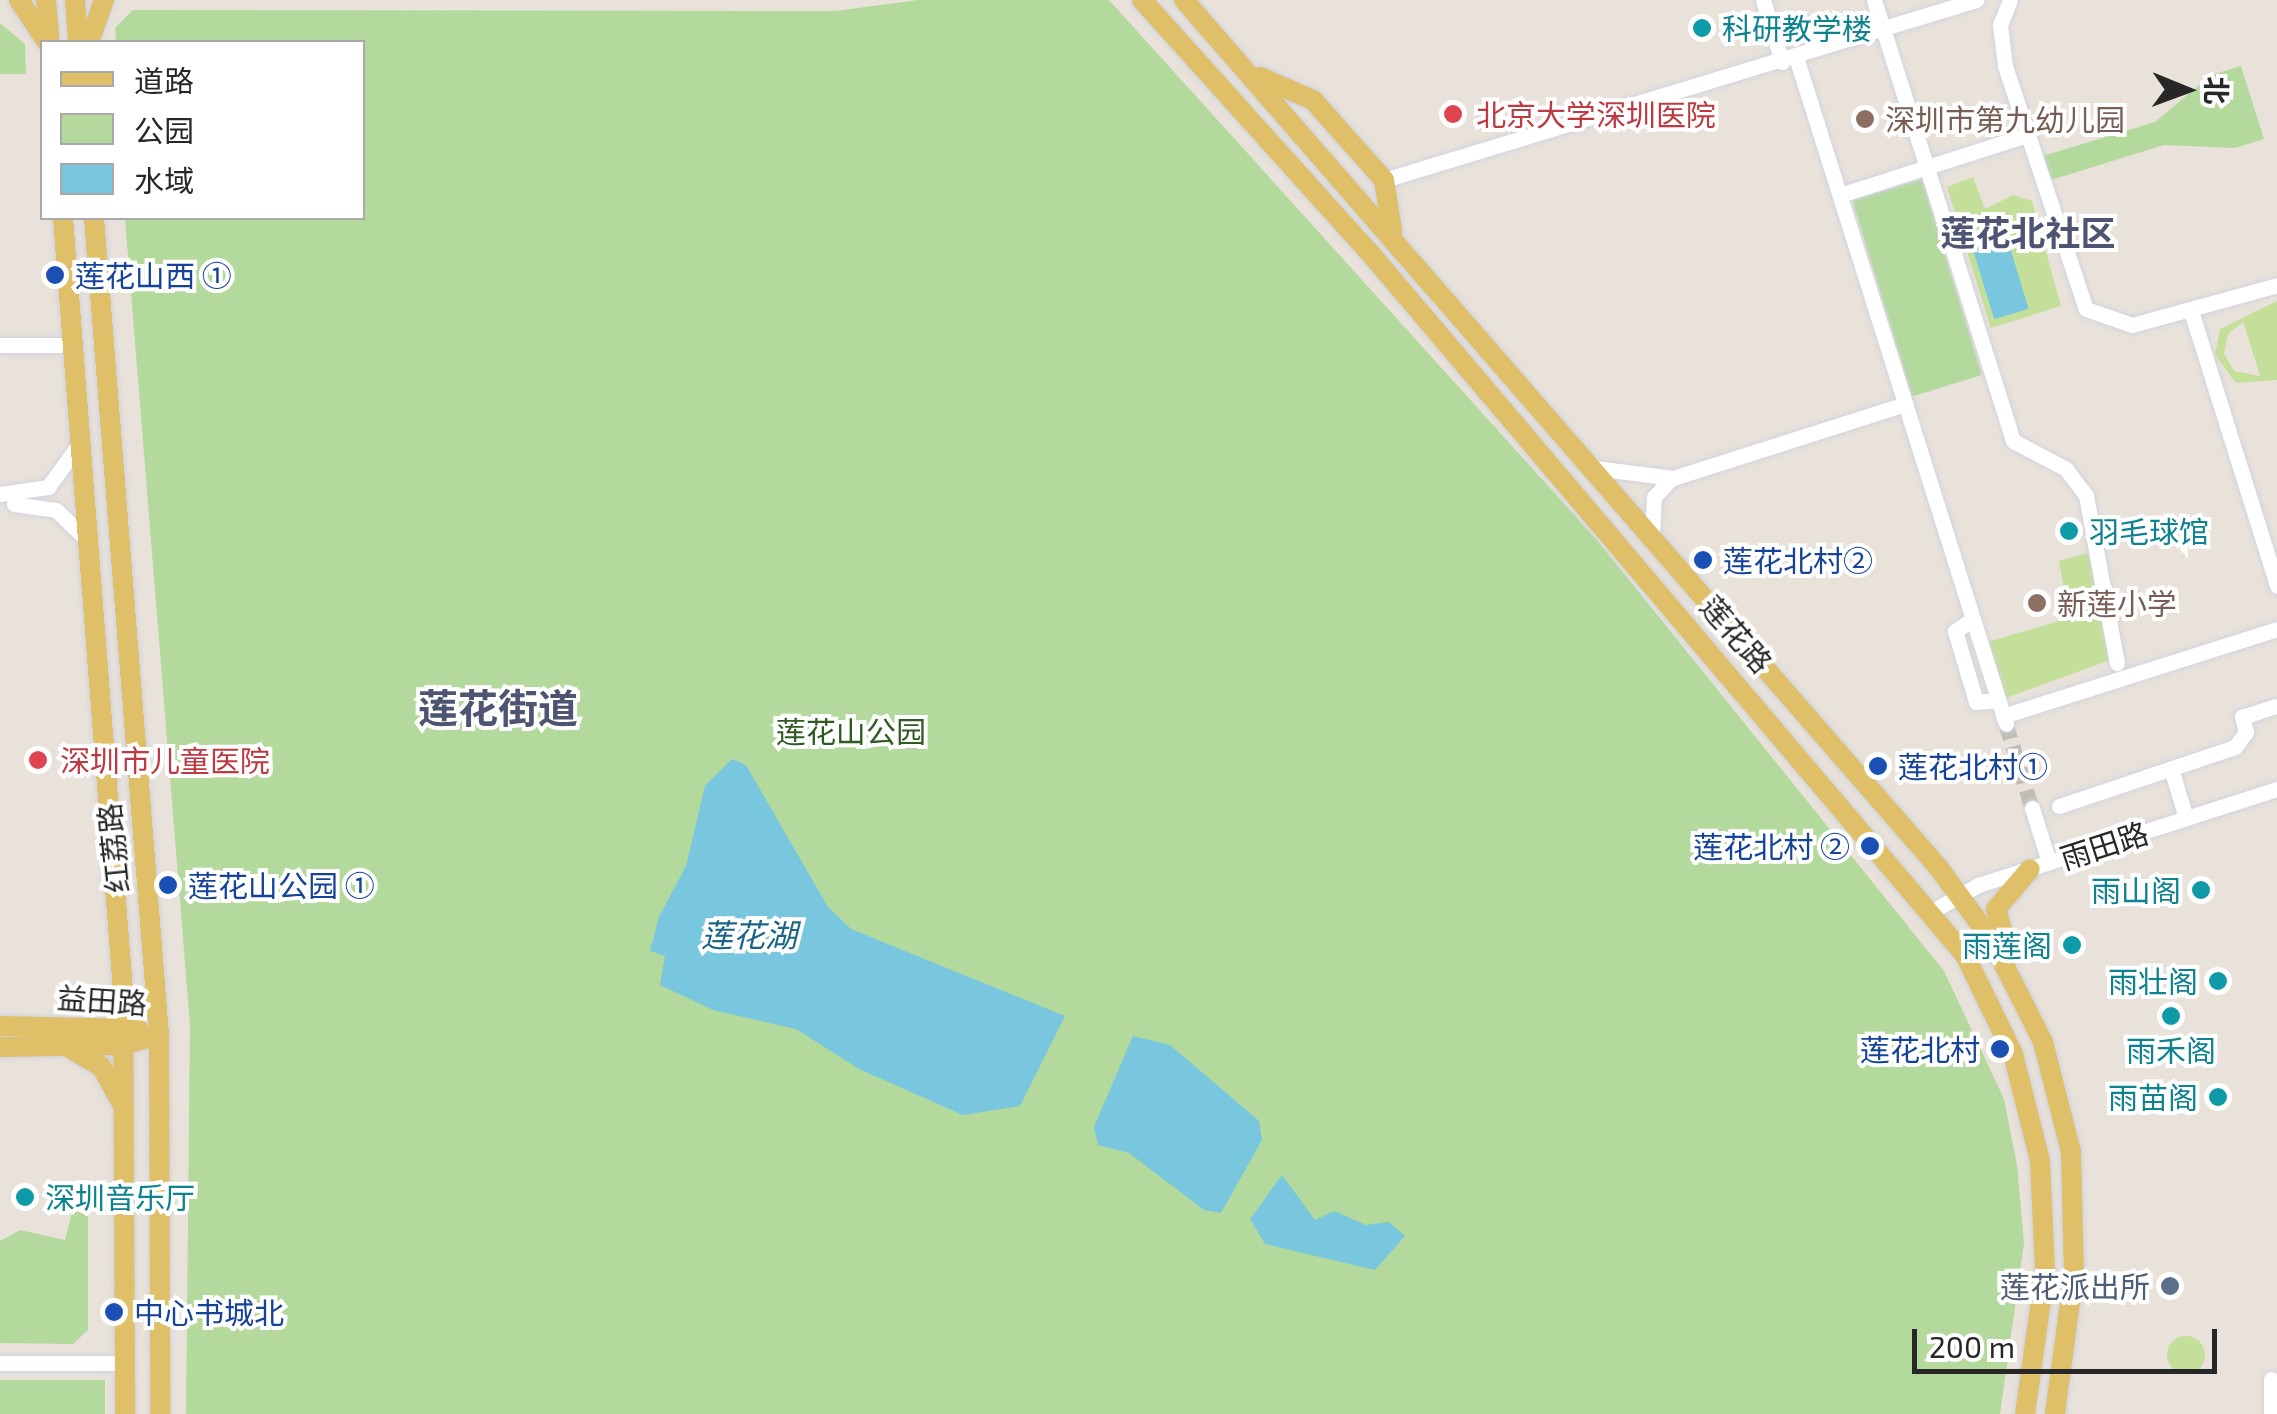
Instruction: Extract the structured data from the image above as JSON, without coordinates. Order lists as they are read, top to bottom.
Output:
{
  "streets": {
    "main road": ["莲花路", "红荔路", "益田路"],
    "street": ["雨田路"]
  },
  "crossings": [
    ["莲花路", "雨田路"],
    ["红荔路", "益田路"]
  ],
  "districts": ["莲花北社区", "莲花街道"],
  "water": ["莲花湖"],
  "parks": ["莲花山公园"],
  "places": [
    "科研教学楼",
    "北京大学深圳医院",
    "深圳市第九幼儿园",
    "莲花山西 ①",
    "羽毛球馆",
    "莲花北村②",
    "新莲小学",
    "深圳市儿童医院",
    "莲花北村①",
    "莲花北村 ②",
    "莲花山公园 ①",
    "雨山阁",
    "雨莲阁",
    "雨壮阁",
    "雨禾阁",
    "莲花北村",
    "雨苗阁",
    "深圳音乐厅",
    "莲花派出所",
    "中心书城北"
  ],
  "legend": ["道路", "公园", "水域"],
  "scale_bar": "200 m",
  "north": "right"
}
